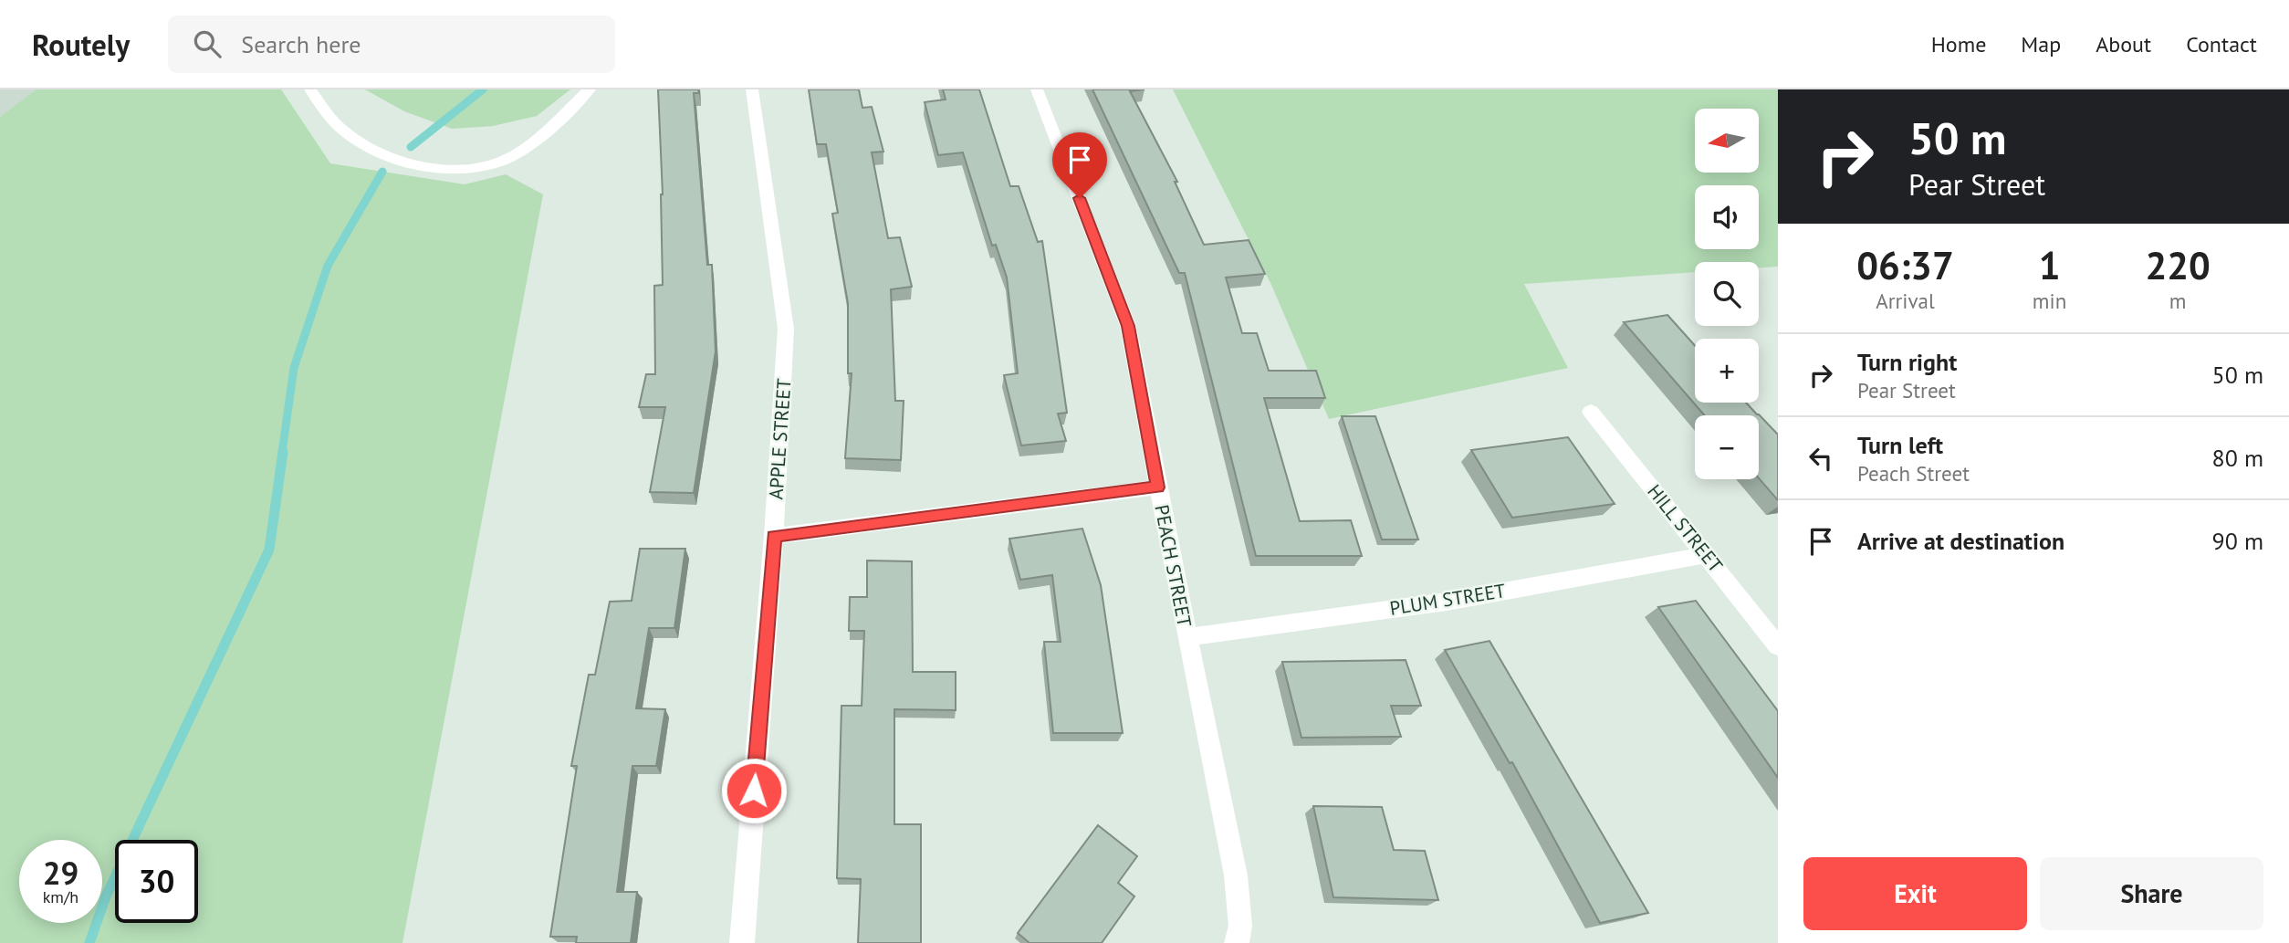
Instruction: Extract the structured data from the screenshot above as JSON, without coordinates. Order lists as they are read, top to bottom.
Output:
{
  "streets": {
    "street": [
      "APPLE STREET",
      "HILL STREET",
      "PEACH STREET",
      "PLUM STREET"
    ]
  },
  "crossings": [
    ["HILL STREET", "PLUM STREET"],
    ["PEACH STREET", "PLUM STREET"]
  ],
  "north": "left",
  "page": {
    "header": "Routely",
    "search": "Search here",
    "nav": [
      "Home",
      "Map",
      "About",
      "Contact"
    ],
    "turn": ["50 m", "Pear Street"],
    "map_buttons": ["+", "−"],
    "eta": [
      "06:37",
      "Arrival",
      "1",
      "min",
      "220",
      "m"
    ],
    "list": [
      {
        "name": "Turn right",
        "note": "Pear Street",
        "value": "50 m"
      },
      {
        "name": "Turn left",
        "note": "Peach Street",
        "value": "80 m"
      },
      {
        "name": "Arrive at destination",
        "value": "90 m"
      }
    ],
    "speed": "29 km/h",
    "limit": "30",
    "buttons": ["Exit", "Share"]
  }
}
